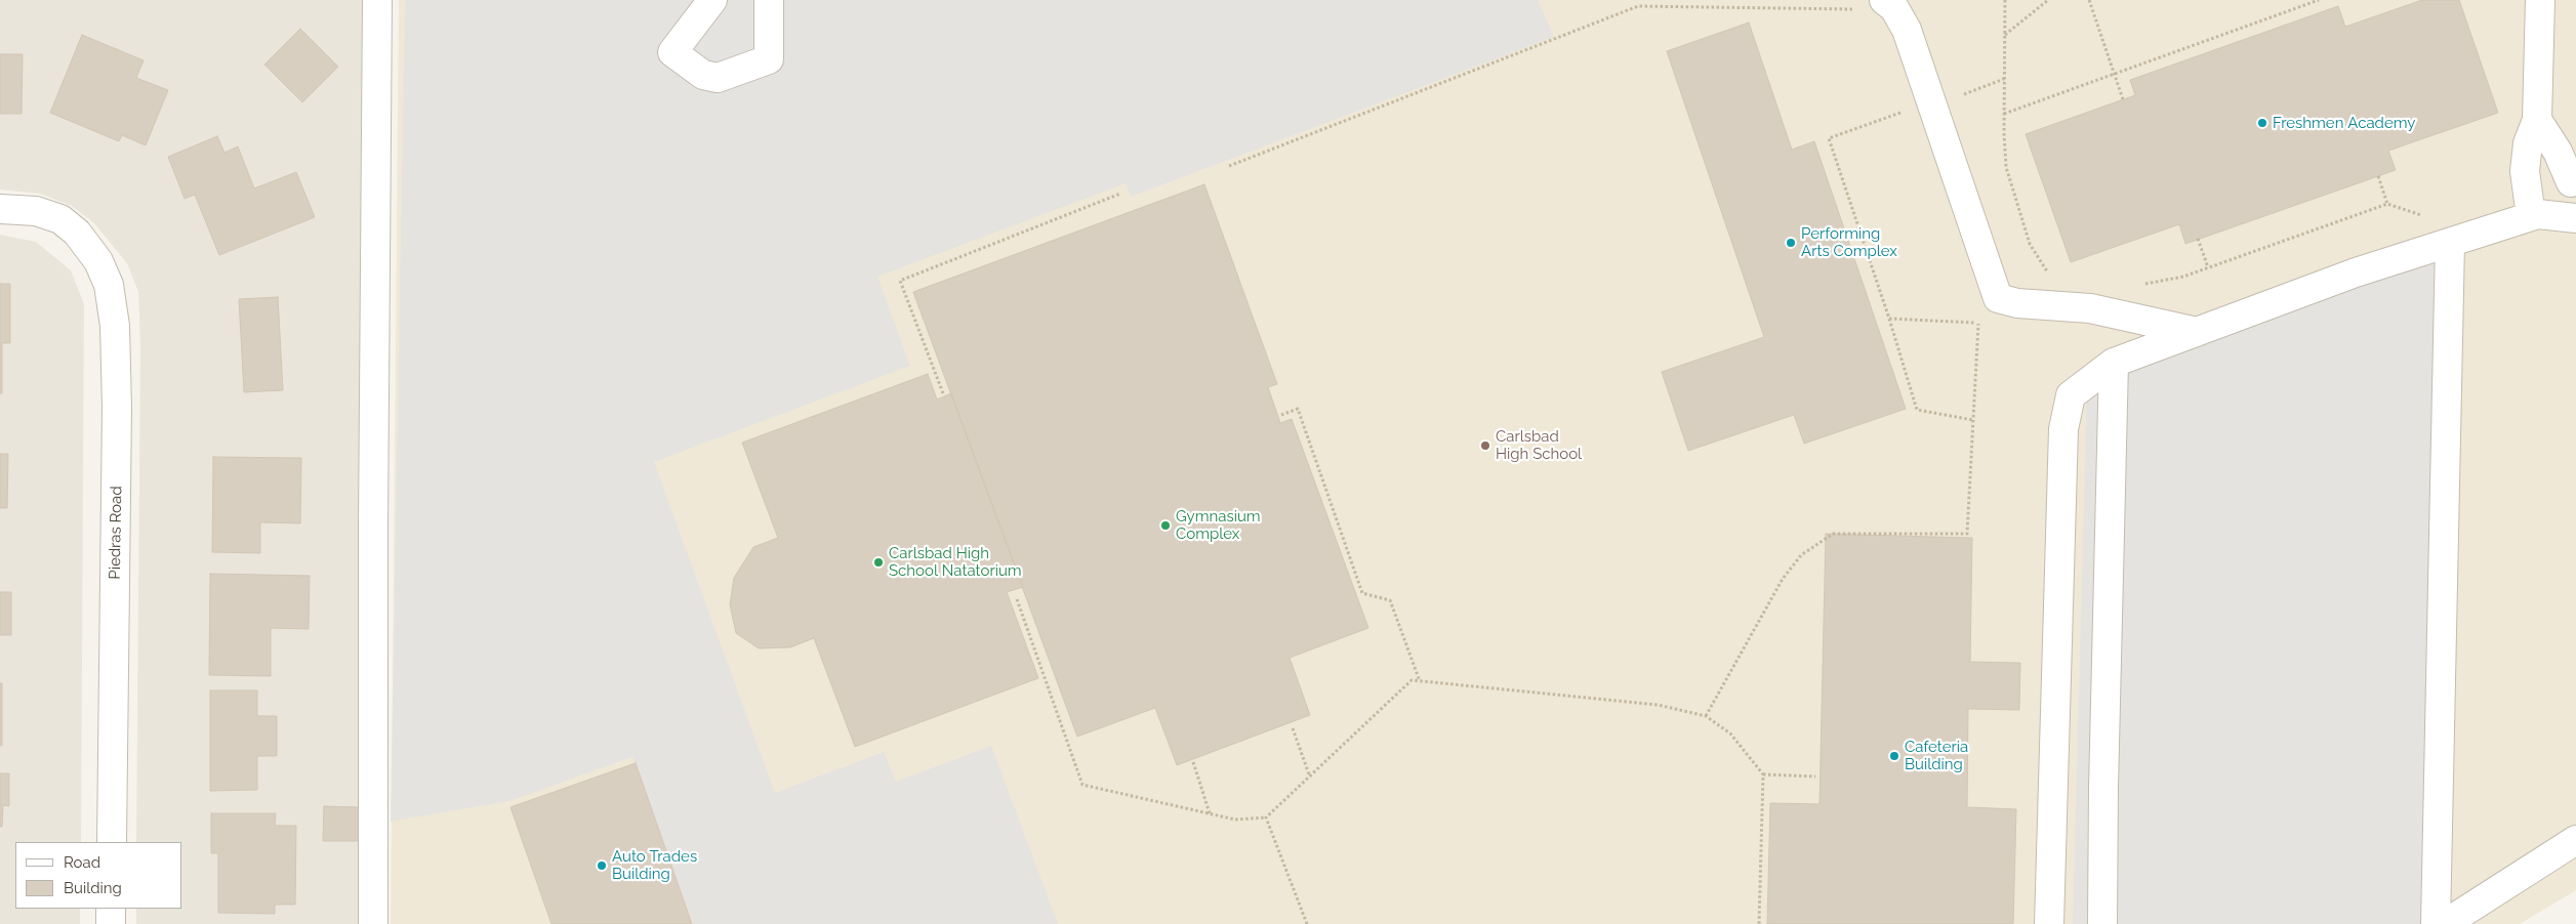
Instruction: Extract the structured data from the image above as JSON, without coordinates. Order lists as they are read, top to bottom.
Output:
{
  "streets": {
    "street": ["Piedras Road"]
  },
  "places": [
    "Freshmen Academy",
    "Performing Arts Complex",
    "Carlsbad High School",
    "Gymnasium Complex",
    "Carlsbad High School Natatorium",
    "Cafeteria Building",
    "Auto Trades Building"
  ],
  "legend": ["Road", "Building"]
}
